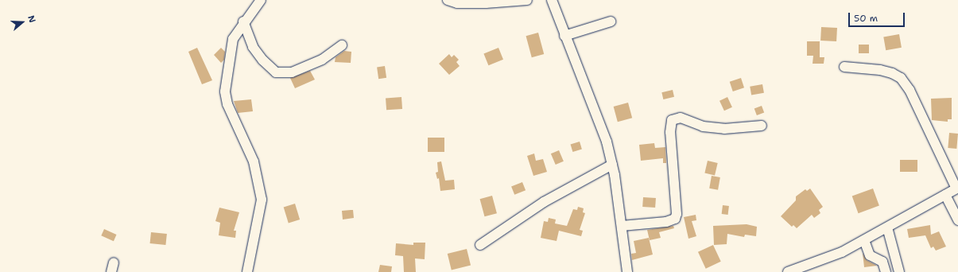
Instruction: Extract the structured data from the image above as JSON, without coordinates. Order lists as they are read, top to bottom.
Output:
{
  "scale_bar": "50 m",
  "north": "right"
}
